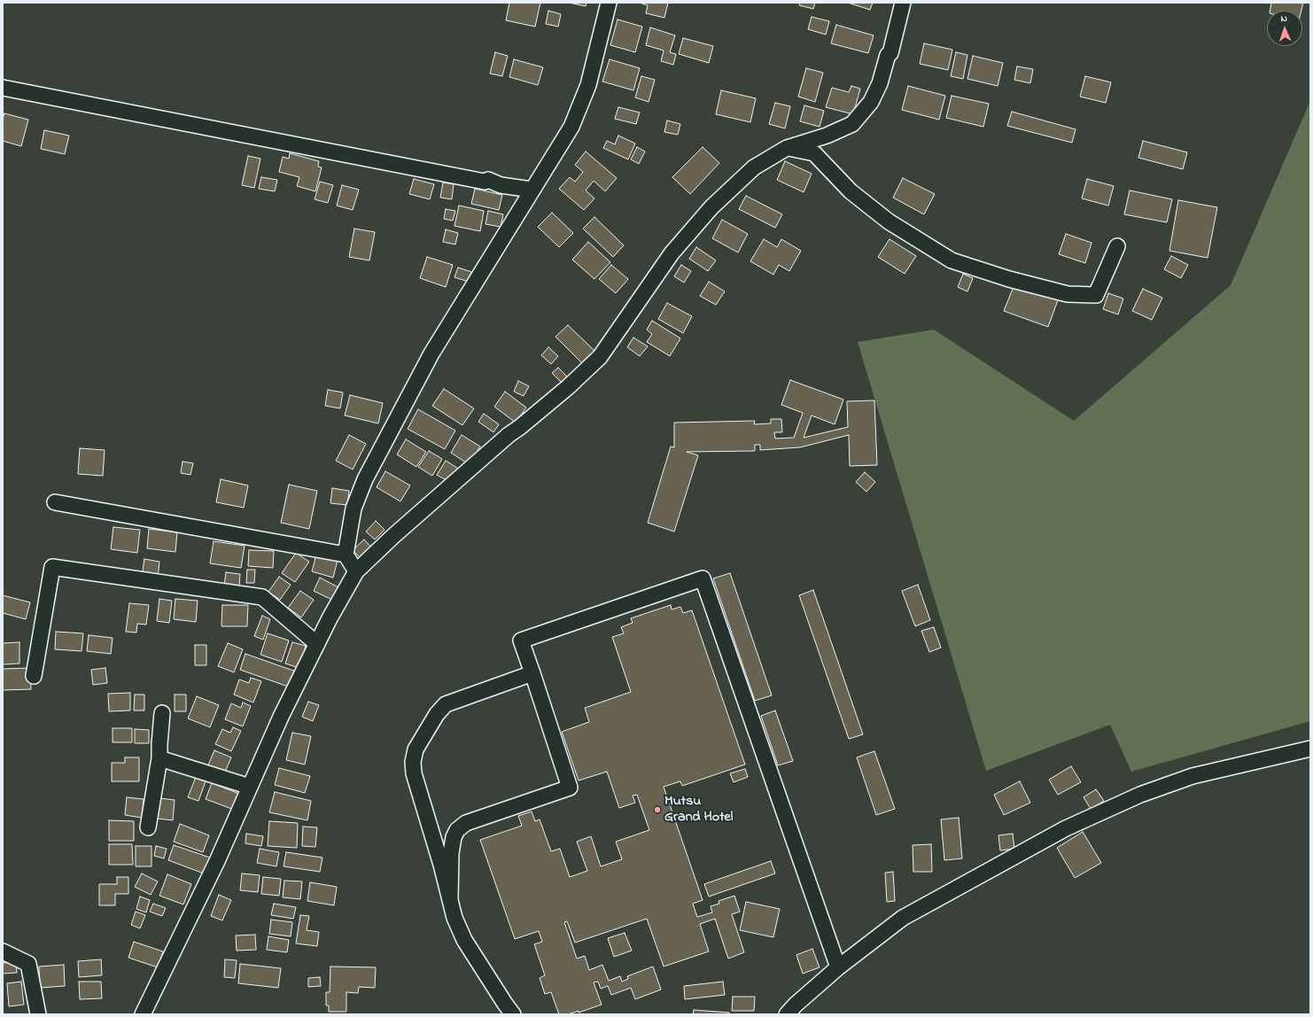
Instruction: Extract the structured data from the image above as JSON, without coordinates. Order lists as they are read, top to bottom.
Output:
{
  "places": ["Mutsu Grand Hotel"],
  "north": "top"
}
